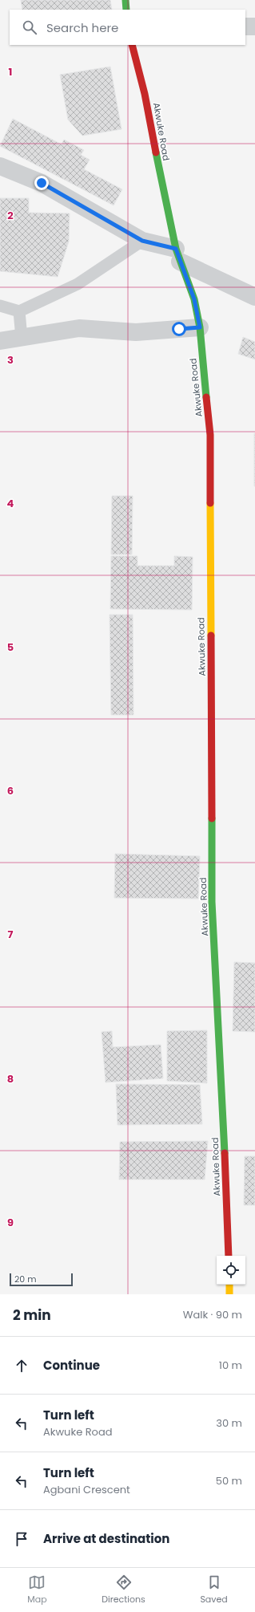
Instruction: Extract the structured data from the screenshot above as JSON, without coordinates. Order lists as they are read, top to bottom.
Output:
{
  "streets": {
    "main road": ["Akwuke Road"]
  },
  "scale_bar": "20 m",
  "page": {
    "search": "Search here",
    "scale": "20 m",
    "heading": ["2 min", "Walk · 90 m"],
    "list": [
      ["Continue", "10 m"],
      ["Turn left", "Akwuke Road", "30 m"],
      ["Turn left", "Agbani Crescent", "50 m"],
      "Arrive at destination"
    ],
    "nav": ["Map", "Directions", "Saved"]
  },
  "grid": {
    "rows": [
      "1",
      "2",
      "3",
      "4",
      "5",
      "6",
      "7",
      "8",
      "9"
    ]
  }
}
